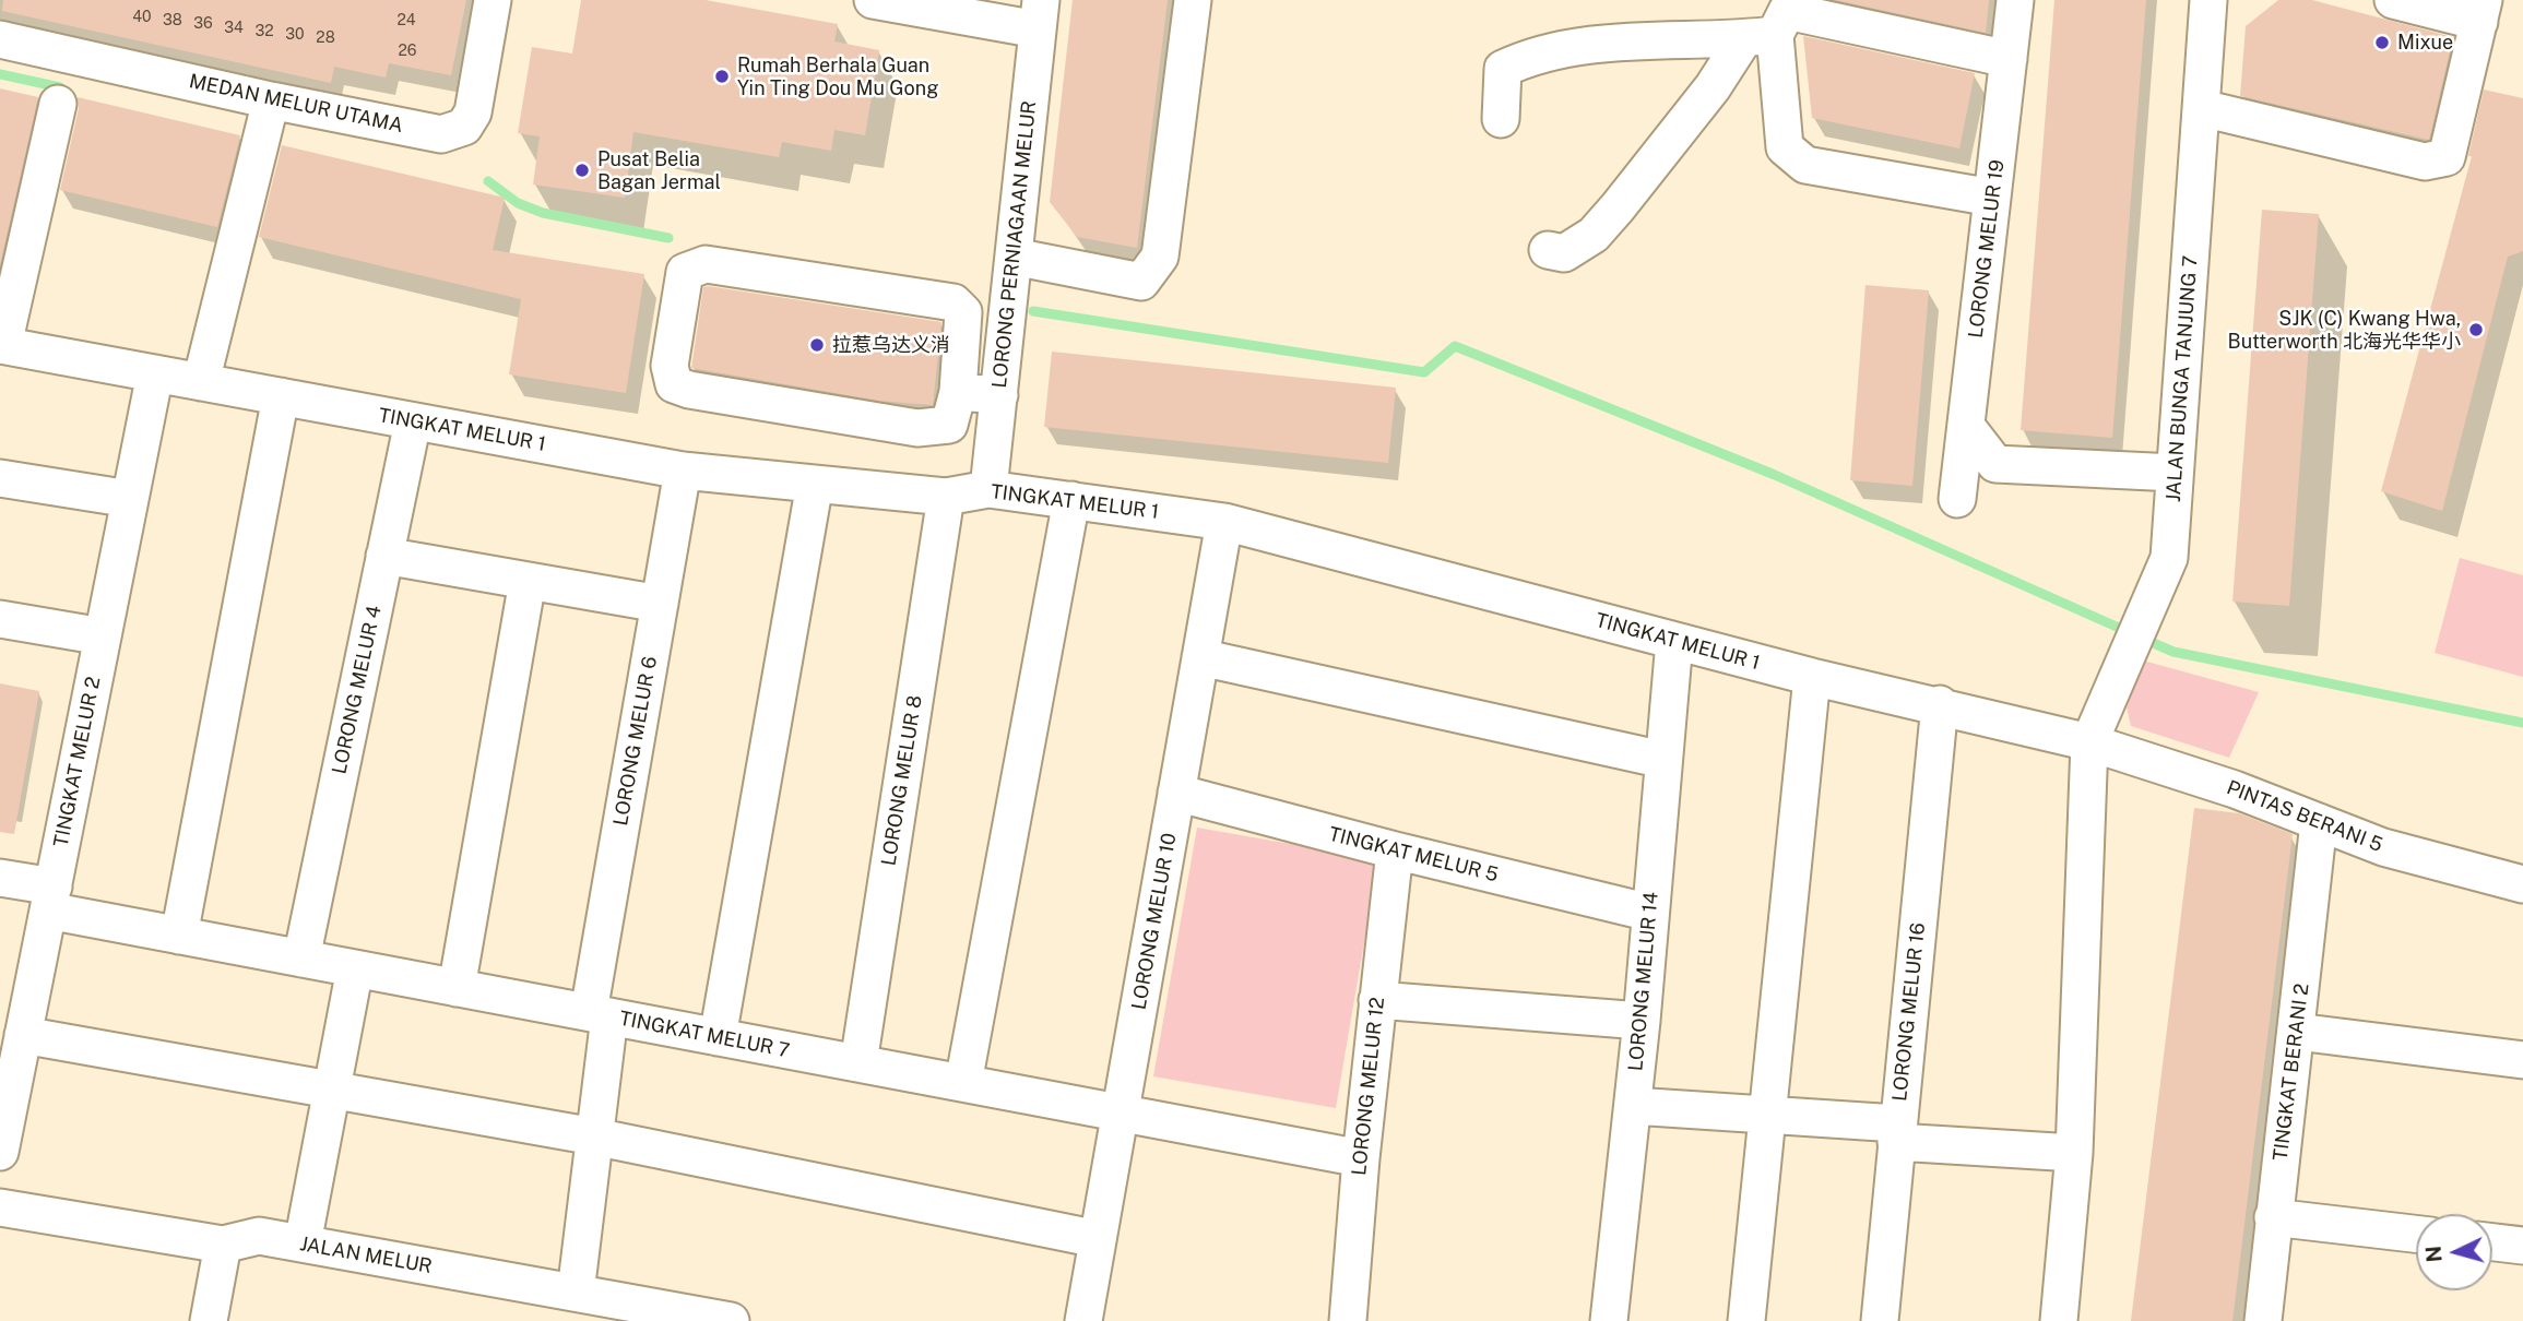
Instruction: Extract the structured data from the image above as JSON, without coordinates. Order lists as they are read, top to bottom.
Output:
{
  "streets": {
    "street": [
      "MEDAN MELUR UTAMA",
      "LORONG PERNIAGAAN MELUR",
      "LORONG MELUR 19",
      "JALAN BUNGA TANJUNG 7",
      "TINGKAT MELUR 1",
      "LORONG MELUR 4",
      "LORONG MELUR 6",
      "TINGKAT MELUR 2",
      "LORONG MELUR 8",
      "PINTAS BERANI 5",
      "TINGKAT MELUR 5",
      "LORONG MELUR 10",
      "LORONG MELUR 14",
      "LORONG MELUR 16",
      "TINGKAT MELUR 7",
      "TINGKAT BERANI 2",
      "LORONG MELUR 12",
      "JALAN MELUR"
    ]
  },
  "crossings": [
    ["LORONG PERNIAGAAN MELUR", "TINGKAT MELUR 1"],
    ["JALAN BUNGA TANJUNG 7", "TINGKAT MELUR 1"],
    ["JALAN BUNGA TANJUNG 7", "PINTAS BERANI 5"],
    ["TINGKAT MELUR 1", "LORONG MELUR 4"],
    ["TINGKAT MELUR 1", "LORONG MELUR 6"],
    ["TINGKAT MELUR 1", "TINGKAT MELUR 2"],
    ["TINGKAT MELUR 1", "LORONG MELUR 8"],
    ["TINGKAT MELUR 1", "PINTAS BERANI 5"],
    ["TINGKAT MELUR 1", "LORONG MELUR 10"],
    ["TINGKAT MELUR 1", "LORONG MELUR 14"],
    ["TINGKAT MELUR 1", "LORONG MELUR 16"],
    ["LORONG MELUR 4", "TINGKAT MELUR 7"],
    ["LORONG MELUR 6", "TINGKAT MELUR 7"],
    ["LORONG MELUR 6", "JALAN MELUR"],
    ["TINGKAT MELUR 2", "TINGKAT MELUR 7"],
    ["LORONG MELUR 8", "TINGKAT MELUR 7"],
    ["PINTAS BERANI 5", "TINGKAT BERANI 2"],
    ["TINGKAT MELUR 5", "LORONG MELUR 10"],
    ["TINGKAT MELUR 5", "LORONG MELUR 14"],
    ["TINGKAT MELUR 5", "LORONG MELUR 12"],
    ["LORONG MELUR 10", "TINGKAT MELUR 7"],
    ["TINGKAT MELUR 7", "LORONG MELUR 12"]
  ],
  "places": [
    "Mixue",
    "Rumah Berhala Guan Yin Ting Dou Mu Gong",
    "Pusat Belia Bagan Jermal",
    "SJK (C) Kwang Hwa, Butterworth 北海光华华小",
    "拉惹乌达义消"
  ],
  "house_numbers": [
    "40",
    "38",
    "24",
    "36",
    "34",
    "32",
    "30",
    "28",
    "26"
  ],
  "north": "left"
}
